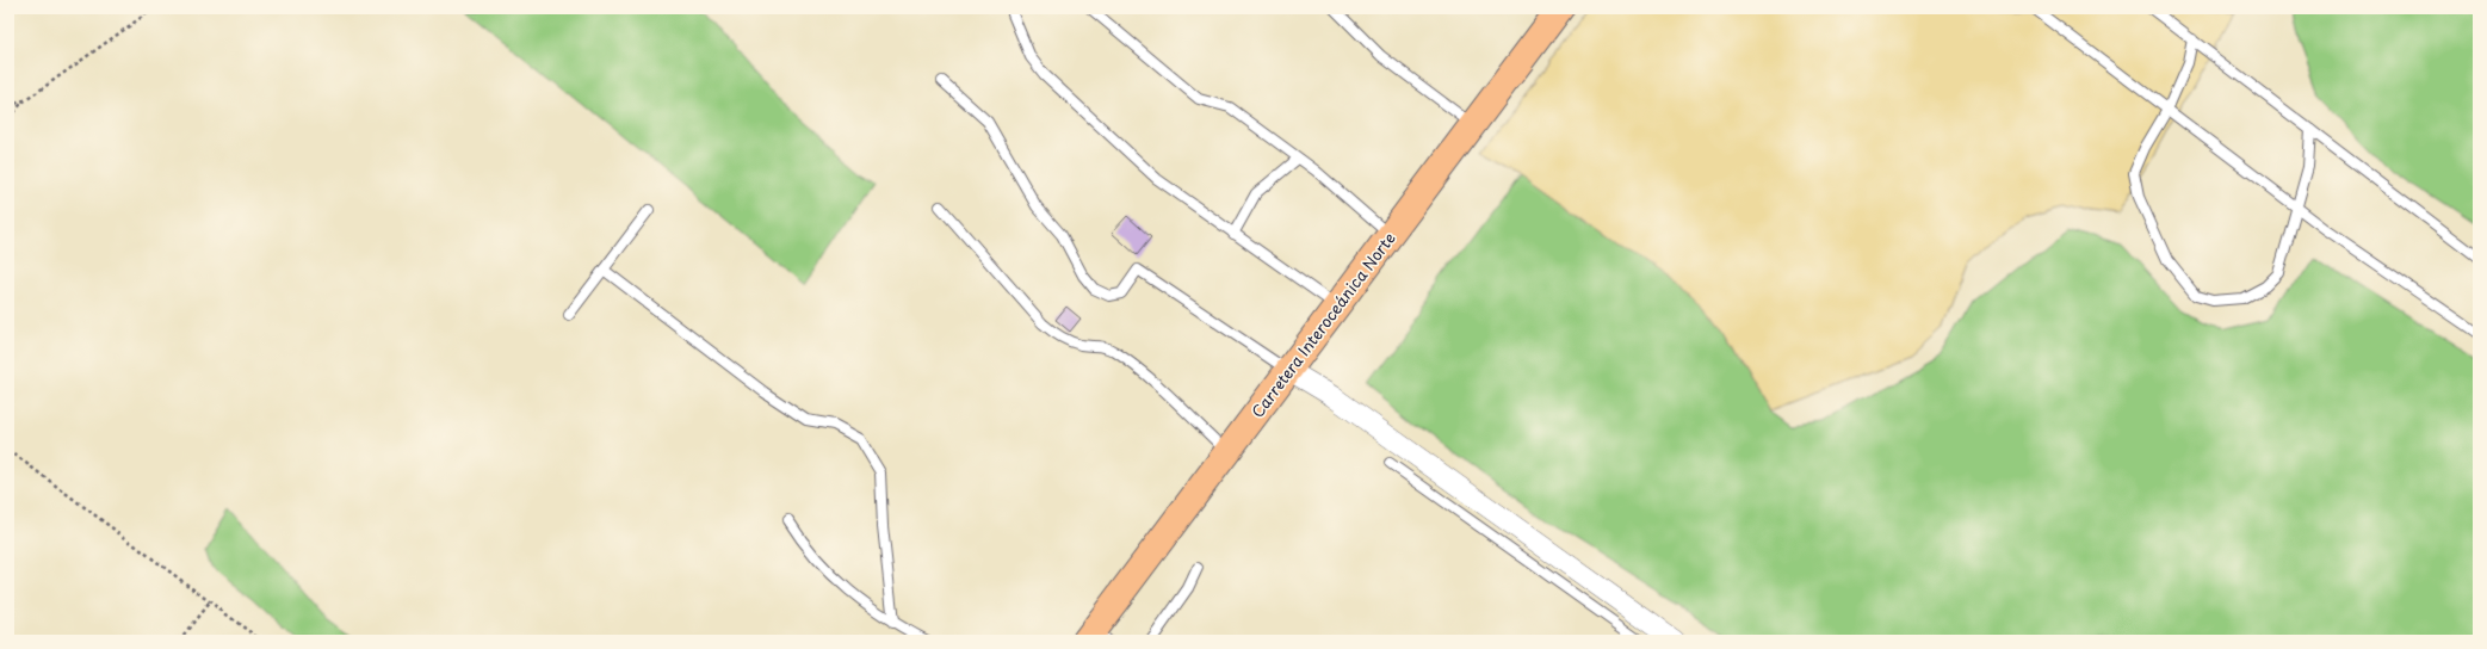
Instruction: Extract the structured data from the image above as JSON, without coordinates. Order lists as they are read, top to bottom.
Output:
{
  "streets": {
    "highway": ["Carretera Interoceánica Norte"]
  }
}
